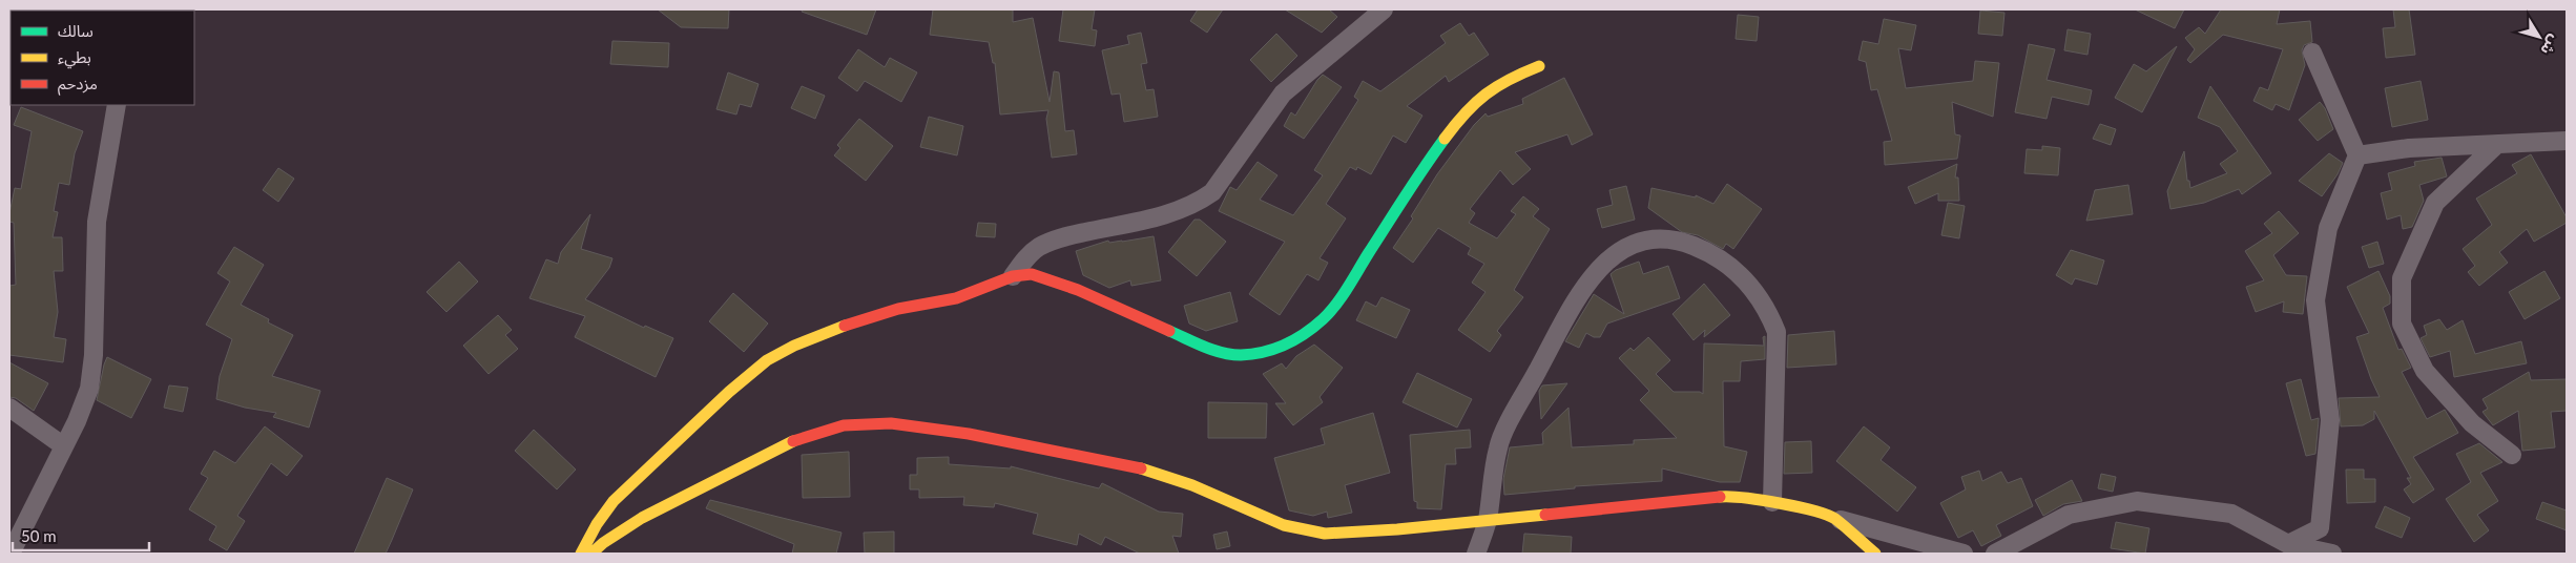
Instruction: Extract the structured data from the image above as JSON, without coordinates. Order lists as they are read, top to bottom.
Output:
{
  "legend": ["سالك", "بطيء", "مزدحم"],
  "scale_bar": "50 m",
  "north": "bottom right"
}
